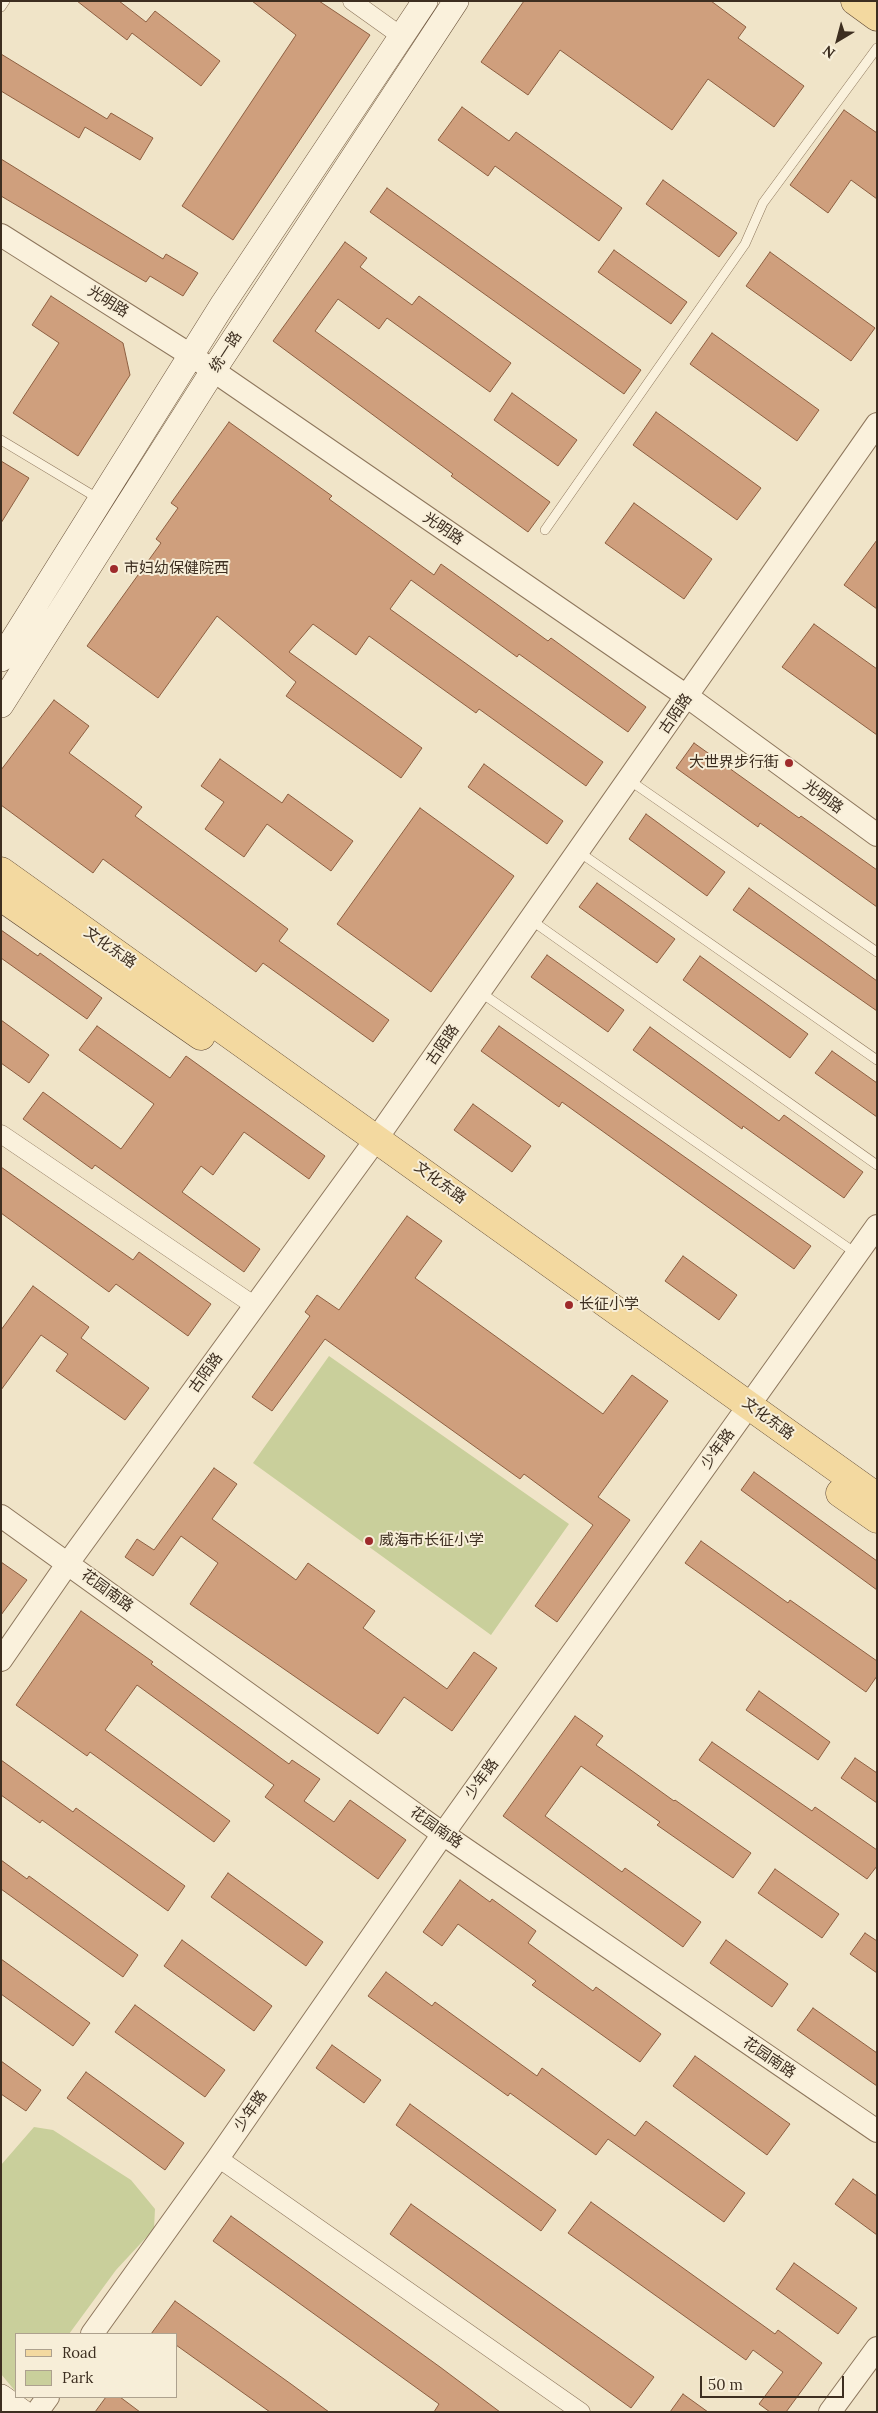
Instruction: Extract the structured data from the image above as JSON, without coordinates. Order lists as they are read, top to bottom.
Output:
{
  "streets": {
    "main road": ["统一路", "文化东路"],
    "street": [
      "光明路",
      "古陌路",
      "少年路",
      "花园南路"
    ]
  },
  "crossings": [
    ["光明路", "统一路"],
    ["光明路", "古陌路"],
    ["古陌路", "文化东路"],
    ["古陌路", "花园南路"],
    ["文化东路", "少年路"],
    ["少年路", "花园南路"]
  ],
  "places": [
    "市妇幼保健院西",
    "大世界步行街",
    "长征小学",
    "威海市长征小学"
  ],
  "legend": ["Road", "Park"],
  "scale_bar": "50 m",
  "north": "bottom left"
}
